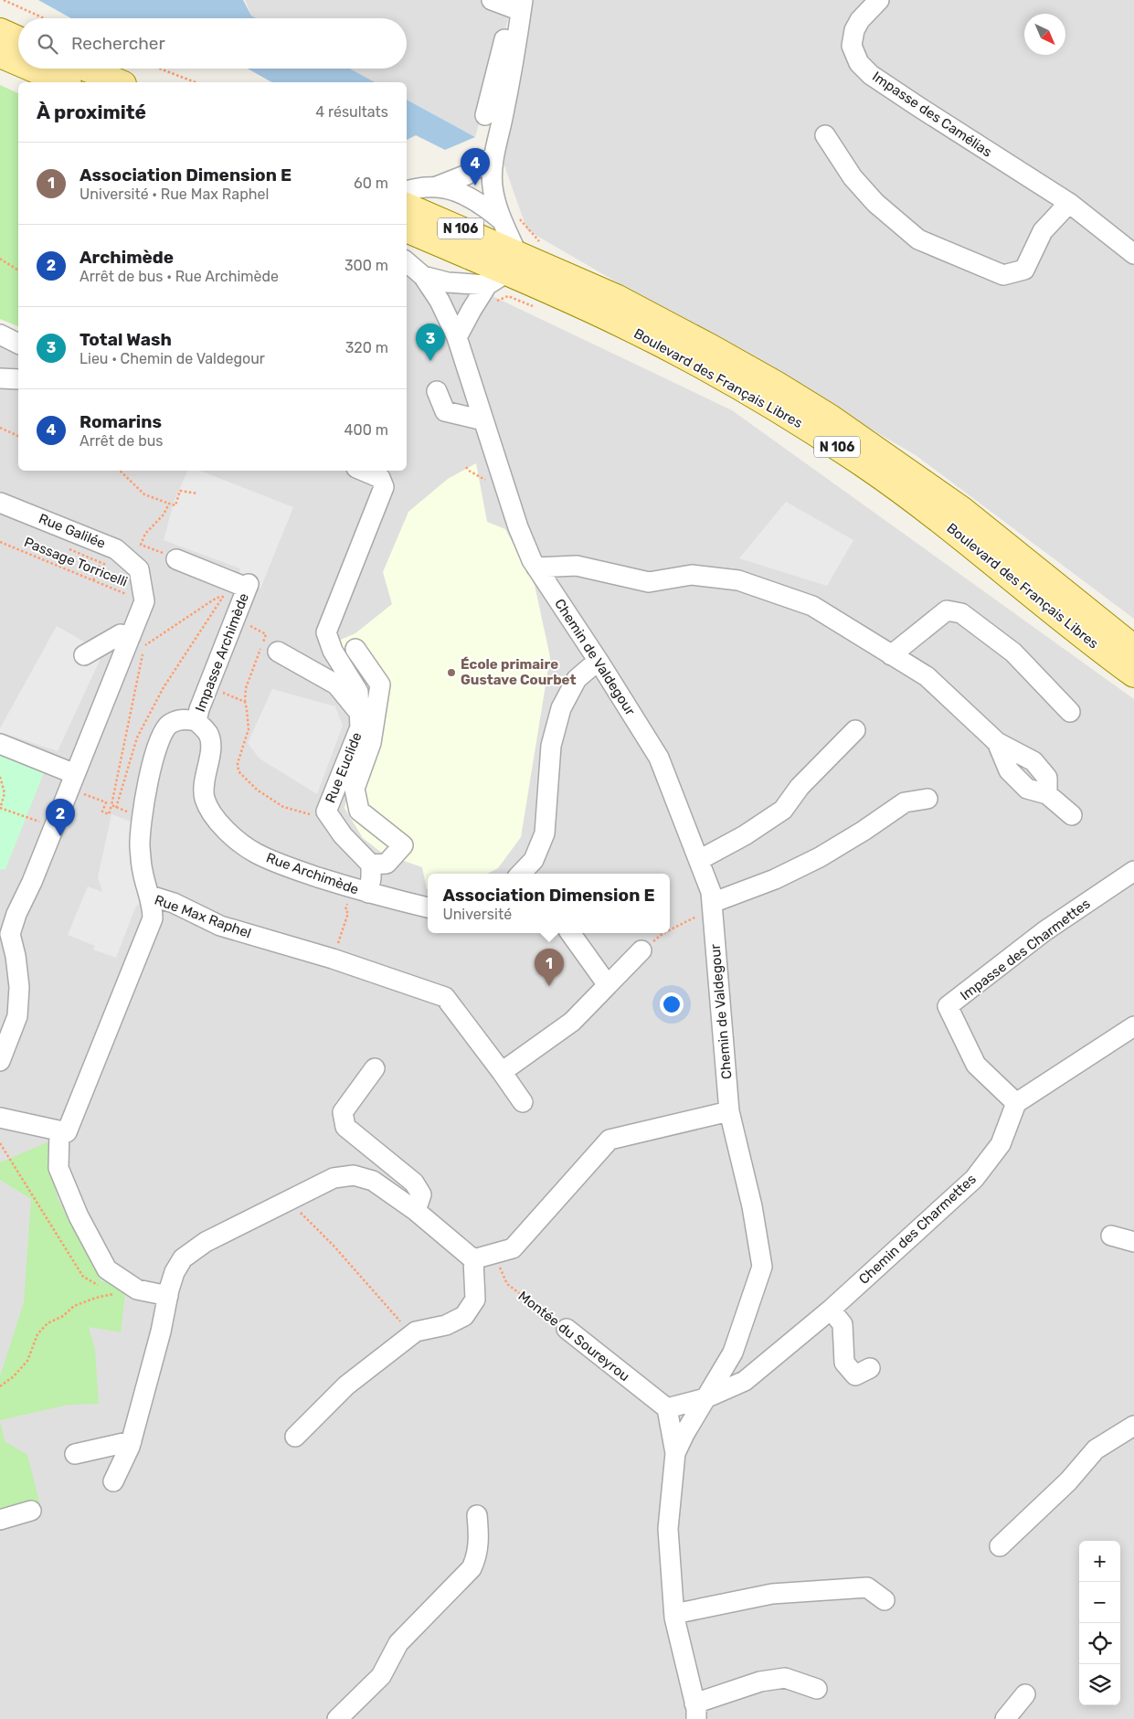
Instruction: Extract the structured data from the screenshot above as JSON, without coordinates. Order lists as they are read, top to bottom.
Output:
{
  "streets": {
    "main road": ["N 106", "Boulevard des Français Libres"],
    "street": [
      "Impasse des Camélias",
      "Rue Galilée",
      "Impasse Archimède",
      "Chemin de Valdegour",
      "Rue Euclide",
      "Rue Archimède",
      "Rue Max Raphel",
      "Impasse des Charmettes",
      "Chemin des Charmettes",
      "Montée du Soureyrou"
    ],
    "path": ["Passage Torricelli"]
  },
  "crossings": [
    ["Rue Galilée", "Passage Torricelli"],
    ["Impasse Archimède", "Rue Archimède"],
    ["Chemin de Valdegour", "Chemin des Charmettes"],
    ["Impasse des Charmettes", "Chemin des Charmettes"],
    ["Chemin des Charmettes", "Montée du Soureyrou"]
  ],
  "places": ["École primaire Gustave Courbet"],
  "north": "bottom right",
  "page": {
    "search": "Rechercher",
    "heading": ["À proximité", "4 résultats"],
    "list": [
      {
        "mark": "1",
        "name": "Association Dimension E",
        "note": "Université · Rue Max Raphel",
        "value": "60 m"
      },
      {
        "mark": "2",
        "name": "Archimède",
        "note": "Arrêt de bus · Rue Archimède",
        "value": "300 m"
      },
      {
        "mark": "3",
        "name": "Total Wash",
        "note": "Lieu · Chemin de Valdegour",
        "value": "320 m"
      },
      {
        "mark": "4",
        "name": "Romarins",
        "note": "Arrêt de bus",
        "value": "400 m"
      }
    ],
    "pins": [
      "4",
      "3",
      "2",
      "1"
    ],
    "popup": ["Association Dimension E", "Université"],
    "map_buttons": ["+", "−"]
  }
}
